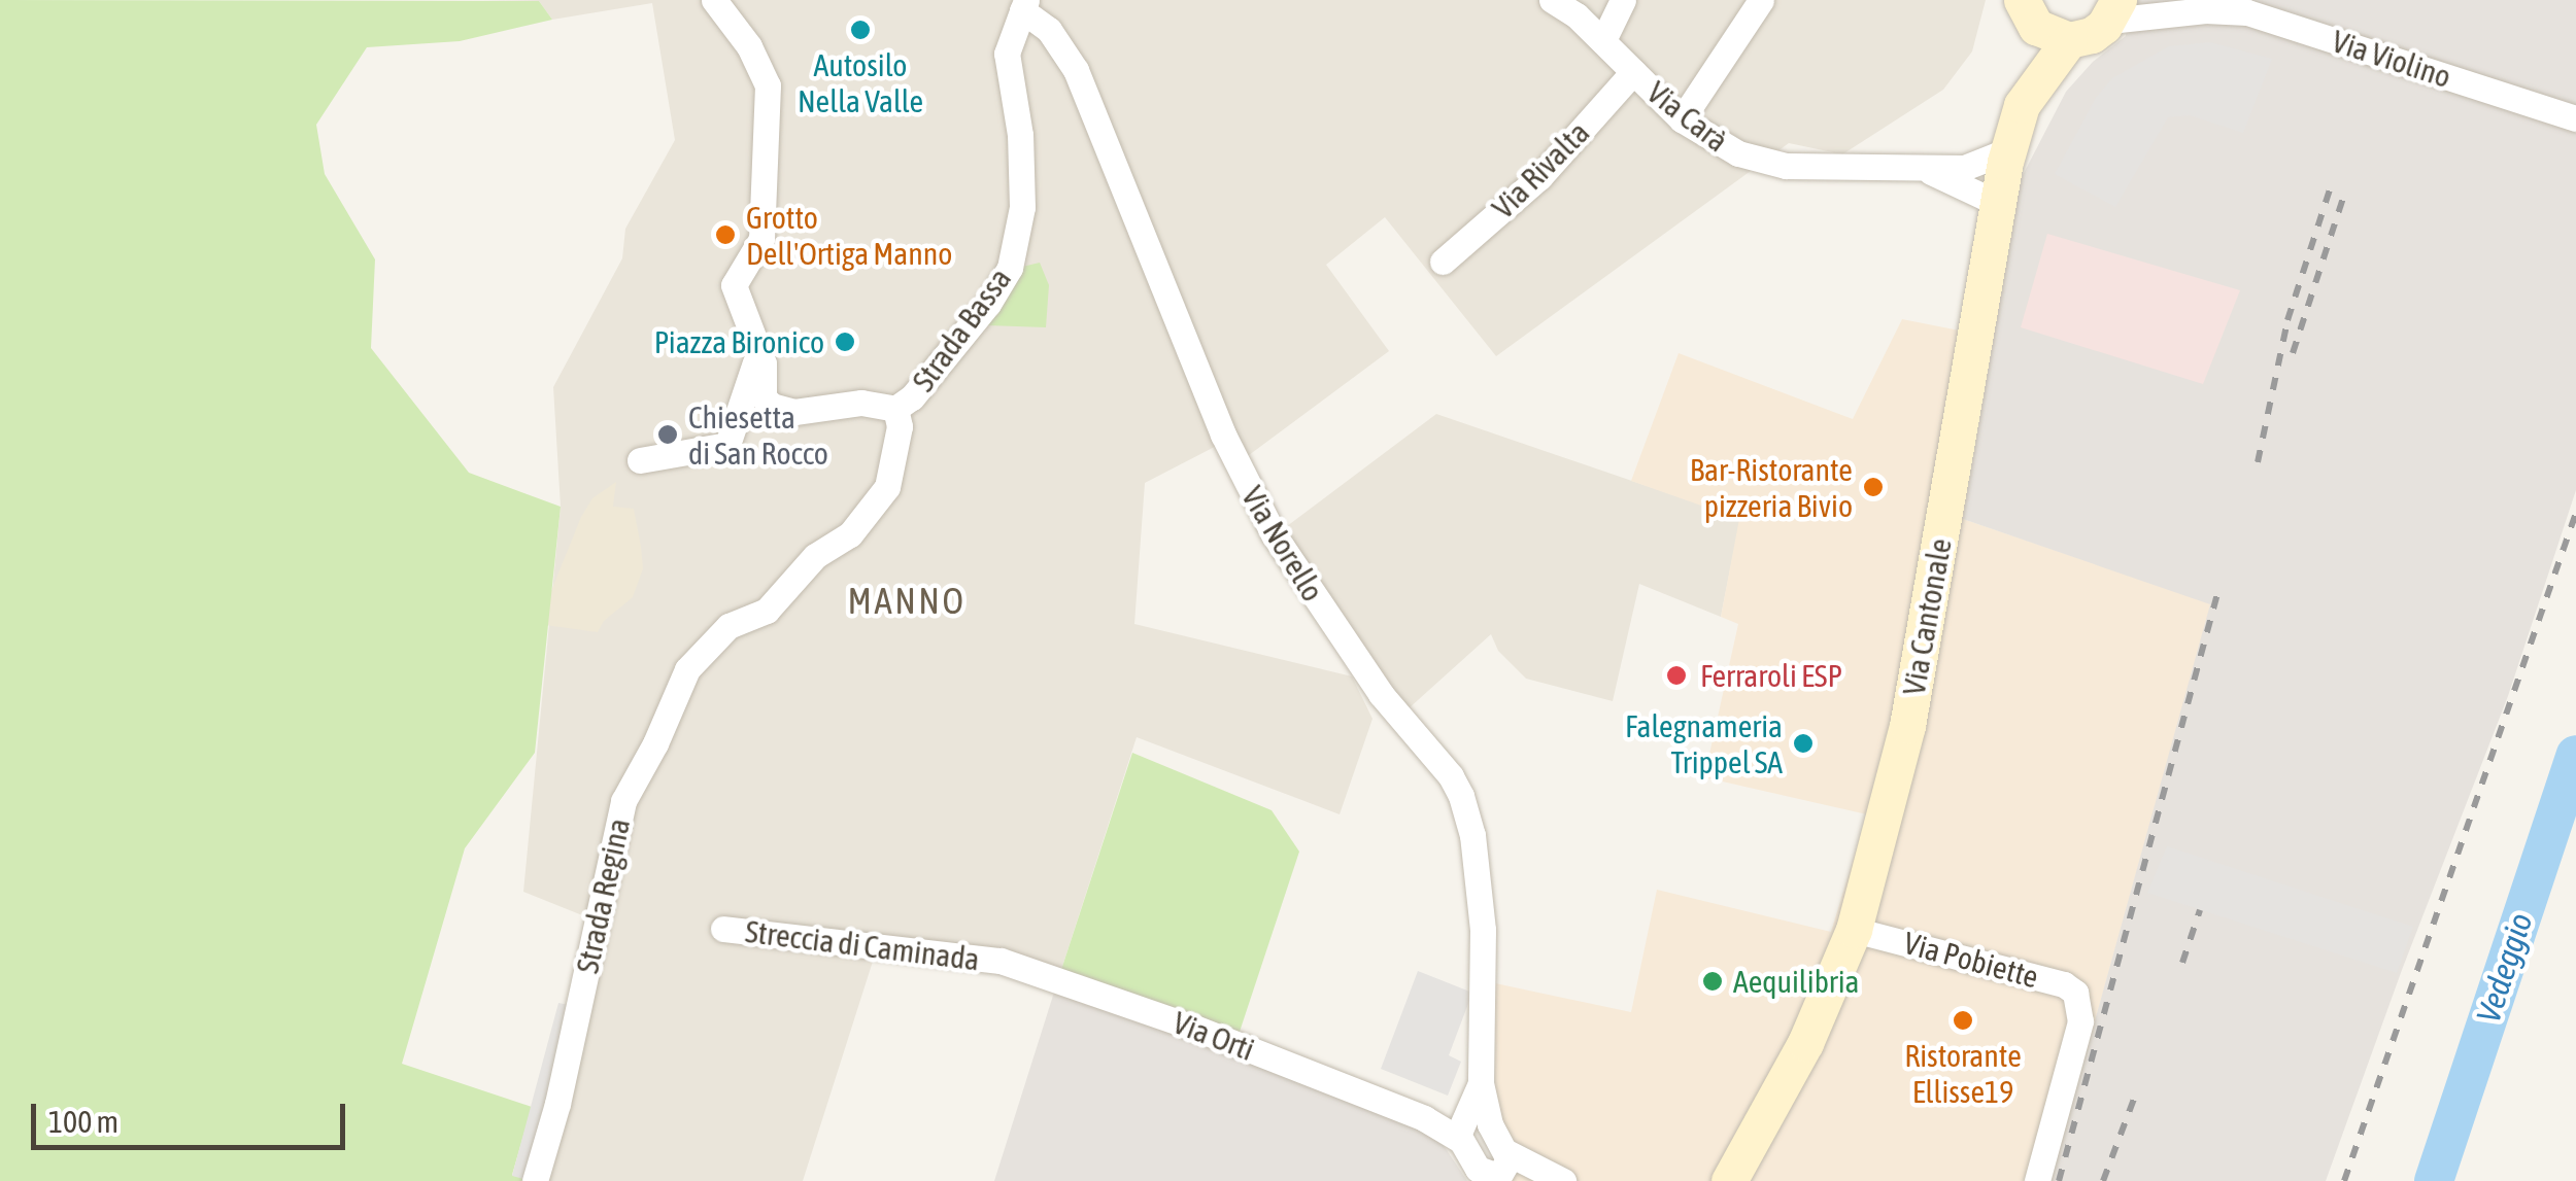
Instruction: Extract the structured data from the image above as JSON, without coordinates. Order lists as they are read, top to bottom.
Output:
{
  "streets": {
    "main road": ["Via Cantonale"],
    "street": [
      "Via Violino",
      "Via Carà",
      "Via Rivalta",
      "Strada Bassa",
      "Via Norello",
      "Strada Regina",
      "Streccia di Caminada",
      "Via Pobiette",
      "Via Orti"
    ]
  },
  "crossings": [
    ["Via Carà", "Via Rivalta"],
    ["Strada Bassa", "Via Norello"],
    ["Strada Bassa", "Strada Regina"],
    ["Via Norello", "Via Orti"],
    ["Via Cantonale", "Via Pobiette"],
    ["Streccia di Caminada", "Via Orti"]
  ],
  "districts": ["MANNO"],
  "water": ["Vedeggio"],
  "places": [
    "Autosilo Nella Valle",
    "Grotto Dell'Ortiga Manno",
    "Piazza Bironico",
    "Chiesetta di San Rocco",
    "Bar-Ristorante pizzeria Bivio",
    "Ferraroli ESP",
    "Falegnameria Trippel SA",
    "Aequilibria",
    "Ristorante Ellisse19"
  ],
  "scale_bar": "100 m"
}
